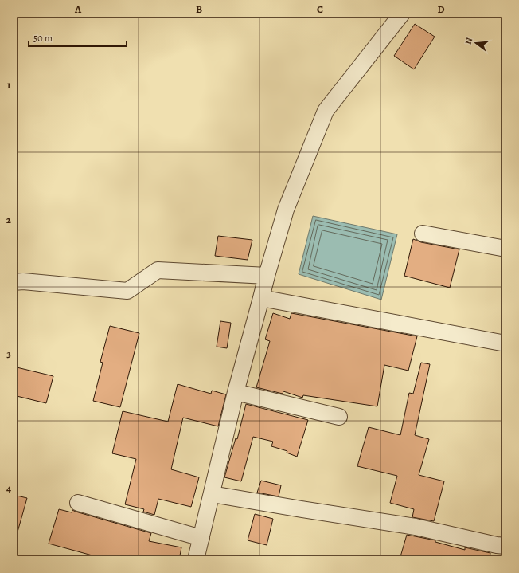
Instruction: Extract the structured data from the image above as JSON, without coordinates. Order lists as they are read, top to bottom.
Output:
{
  "scale_bar": "50 m",
  "north": "left",
  "grid": {
    "columns": [
      "A",
      "B",
      "C",
      "D"
    ],
    "rows": [
      "1",
      "2",
      "3",
      "4"
    ]
  }
}
